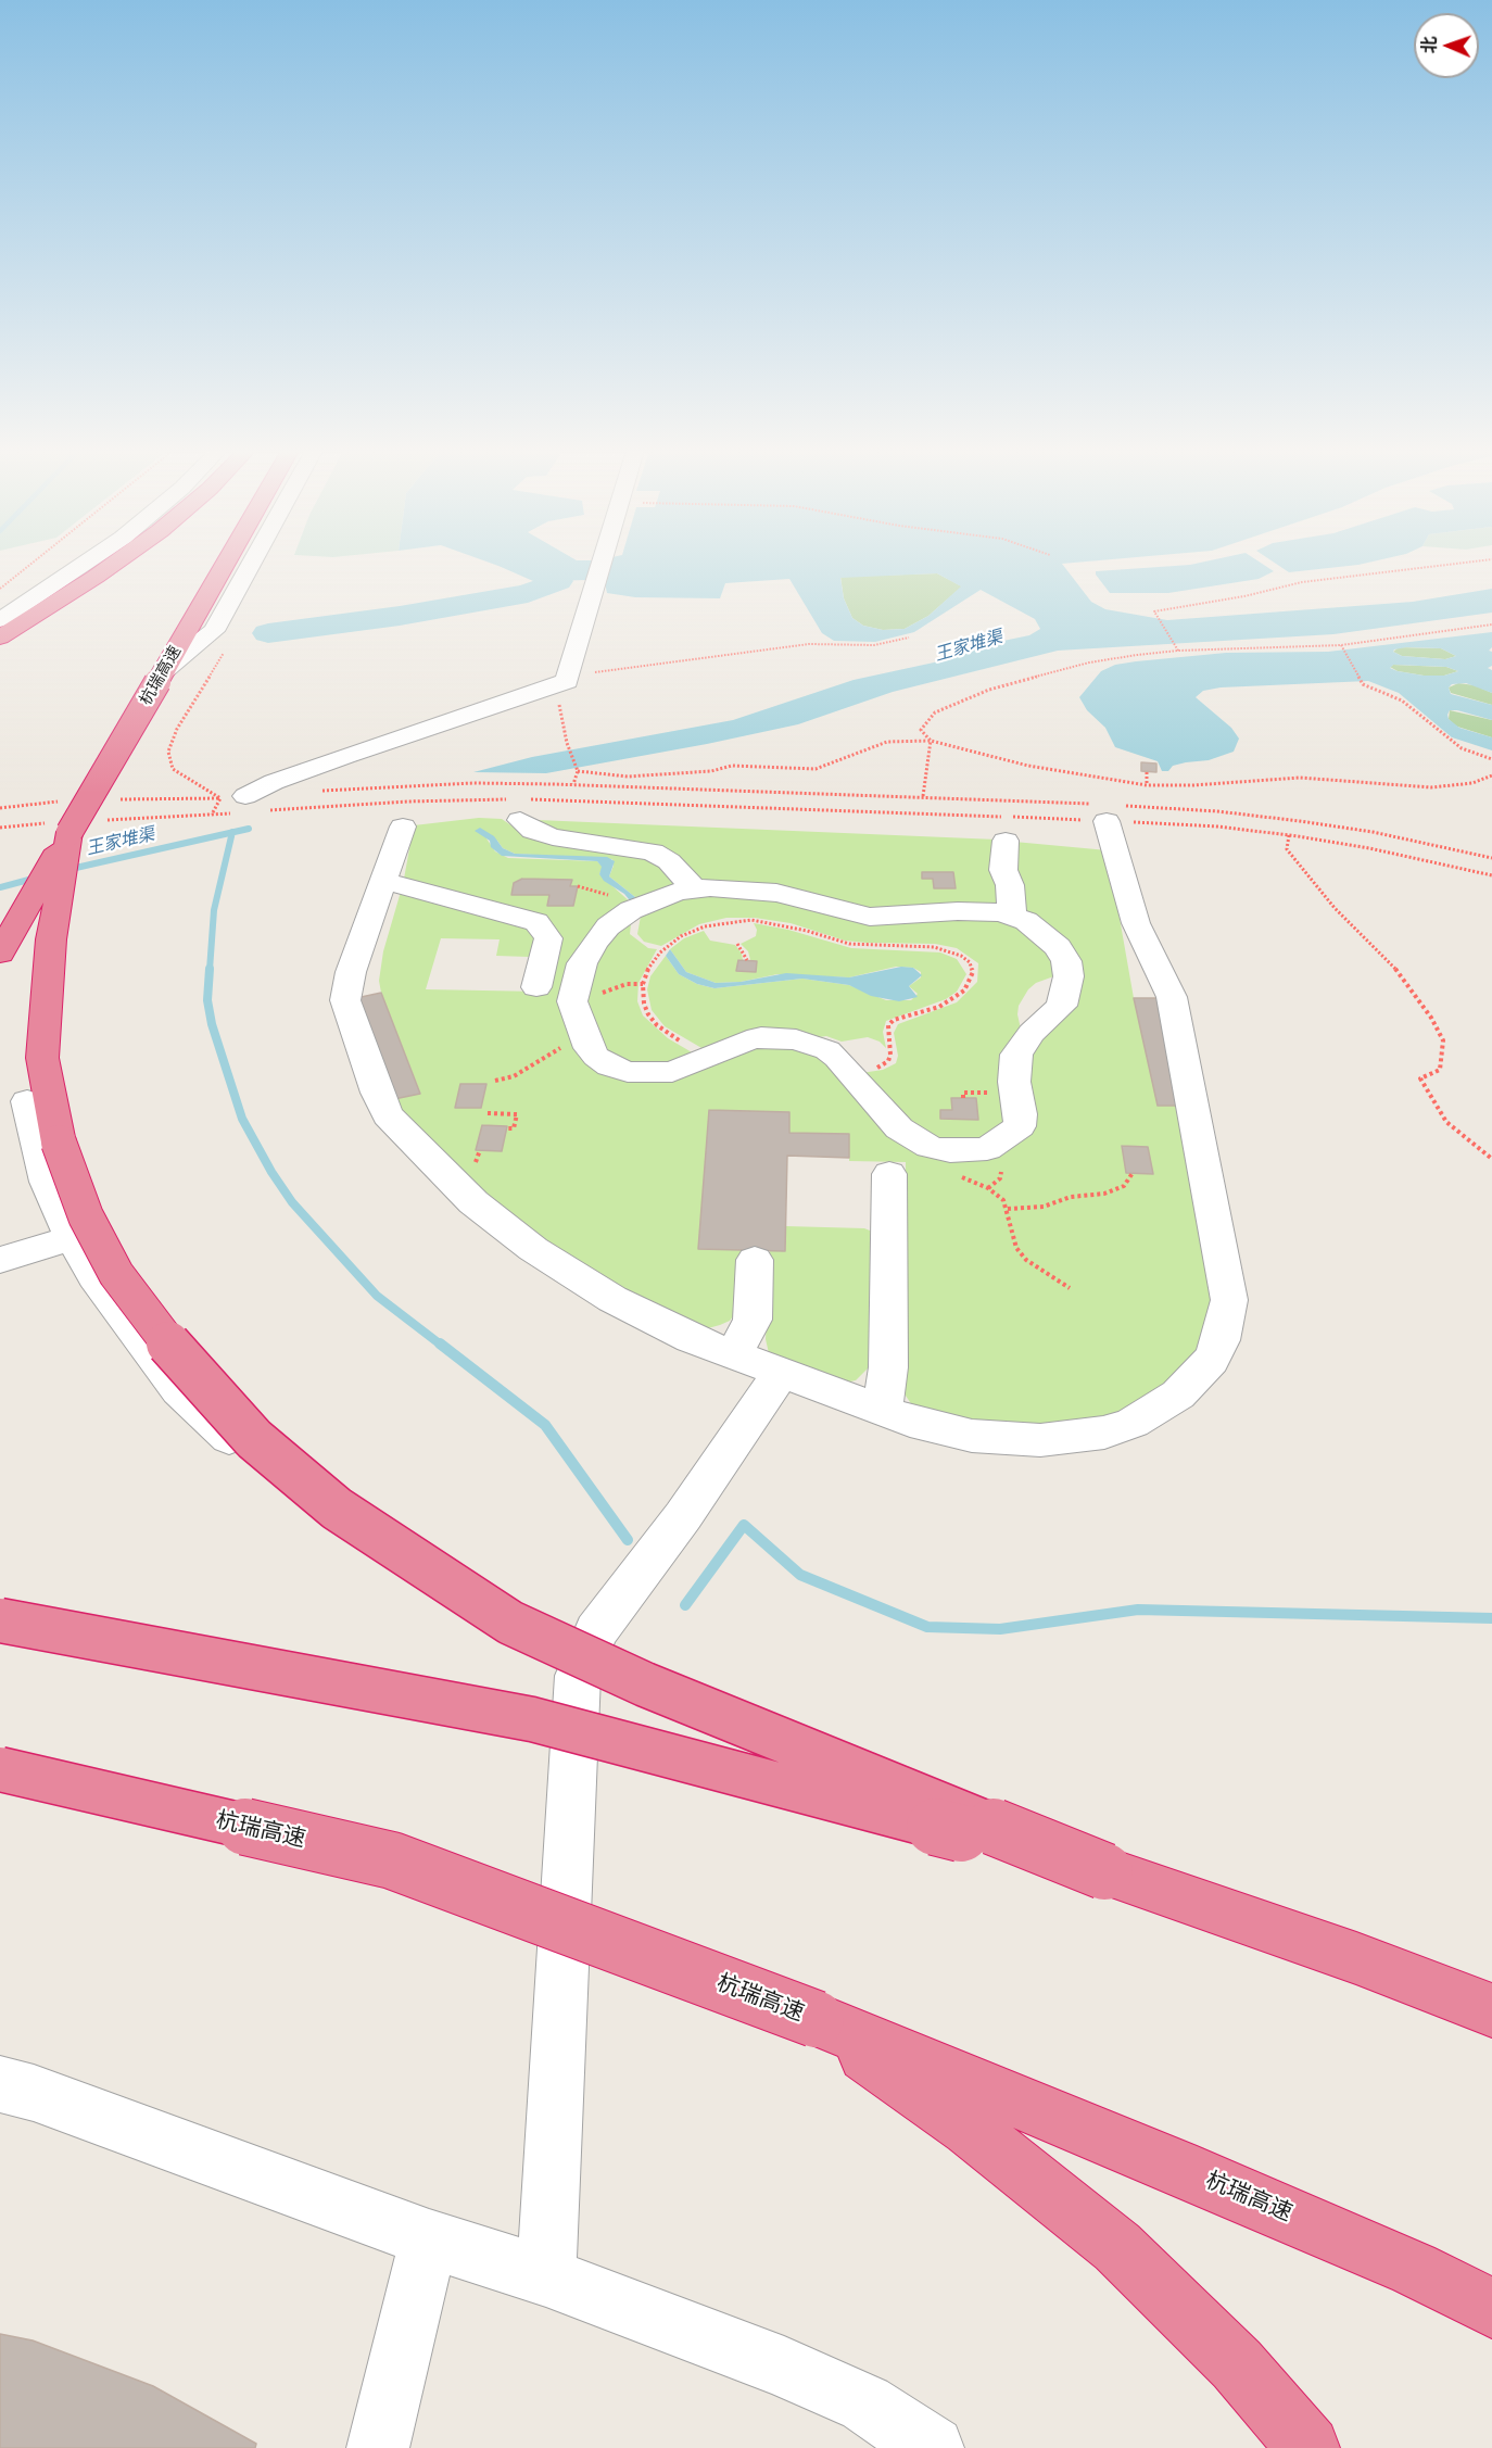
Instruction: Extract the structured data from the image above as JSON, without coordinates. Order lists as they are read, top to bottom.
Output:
{
  "streets": {
    "highway": ["杭瑞高速"]
  },
  "water": ["王家堆渠"],
  "north": "left"
}
